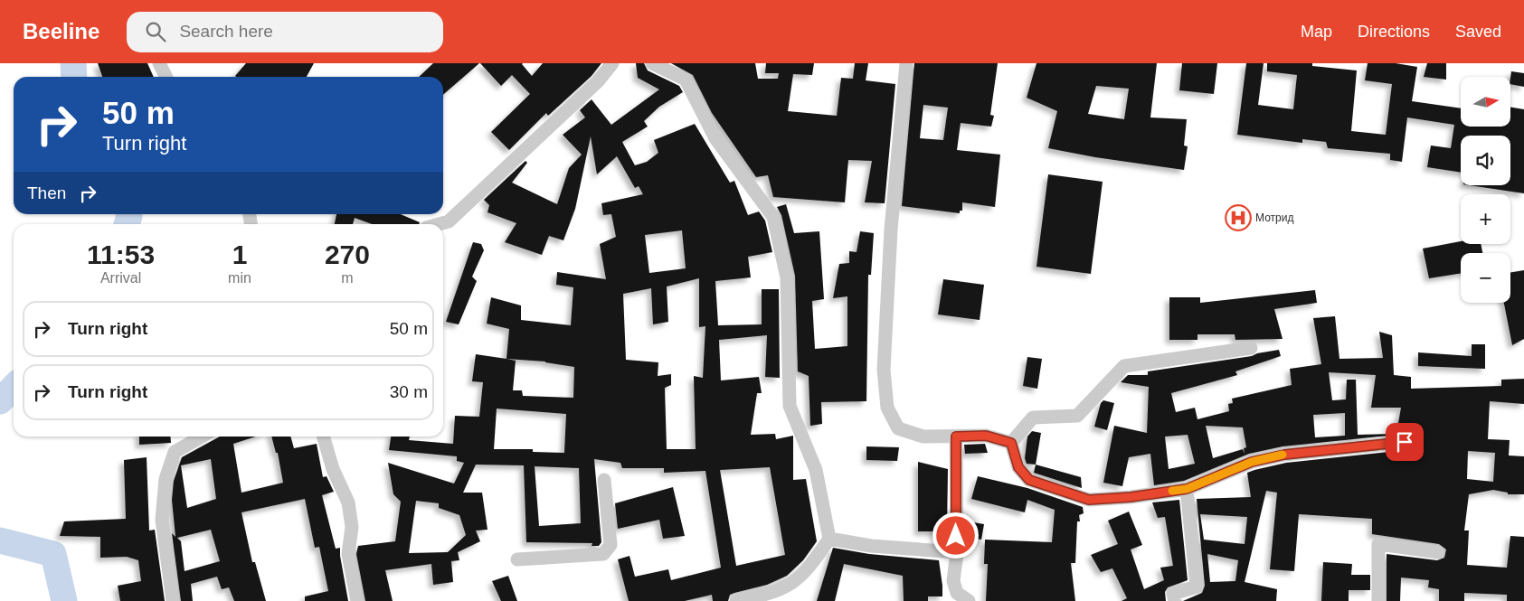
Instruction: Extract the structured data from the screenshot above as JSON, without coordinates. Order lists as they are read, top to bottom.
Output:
{
  "places": {
    "hospital": ["Мотрид"]
  },
  "north": "right",
  "page": {
    "header": "Beeline",
    "search": "Search here",
    "nav": ["Map", "Directions", "Saved"],
    "map_buttons": ["+", "−"],
    "turn": ["50 m", "Turn right"],
    "then": "Then",
    "eta": [
      "11:53",
      "Arrival",
      "1",
      "min",
      "270",
      "m"
    ],
    "list": [
      {
        "name": "Turn right",
        "value": "50 m"
      },
      {
        "name": "Turn right",
        "value": "30 m"
      }
    ]
  }
}
